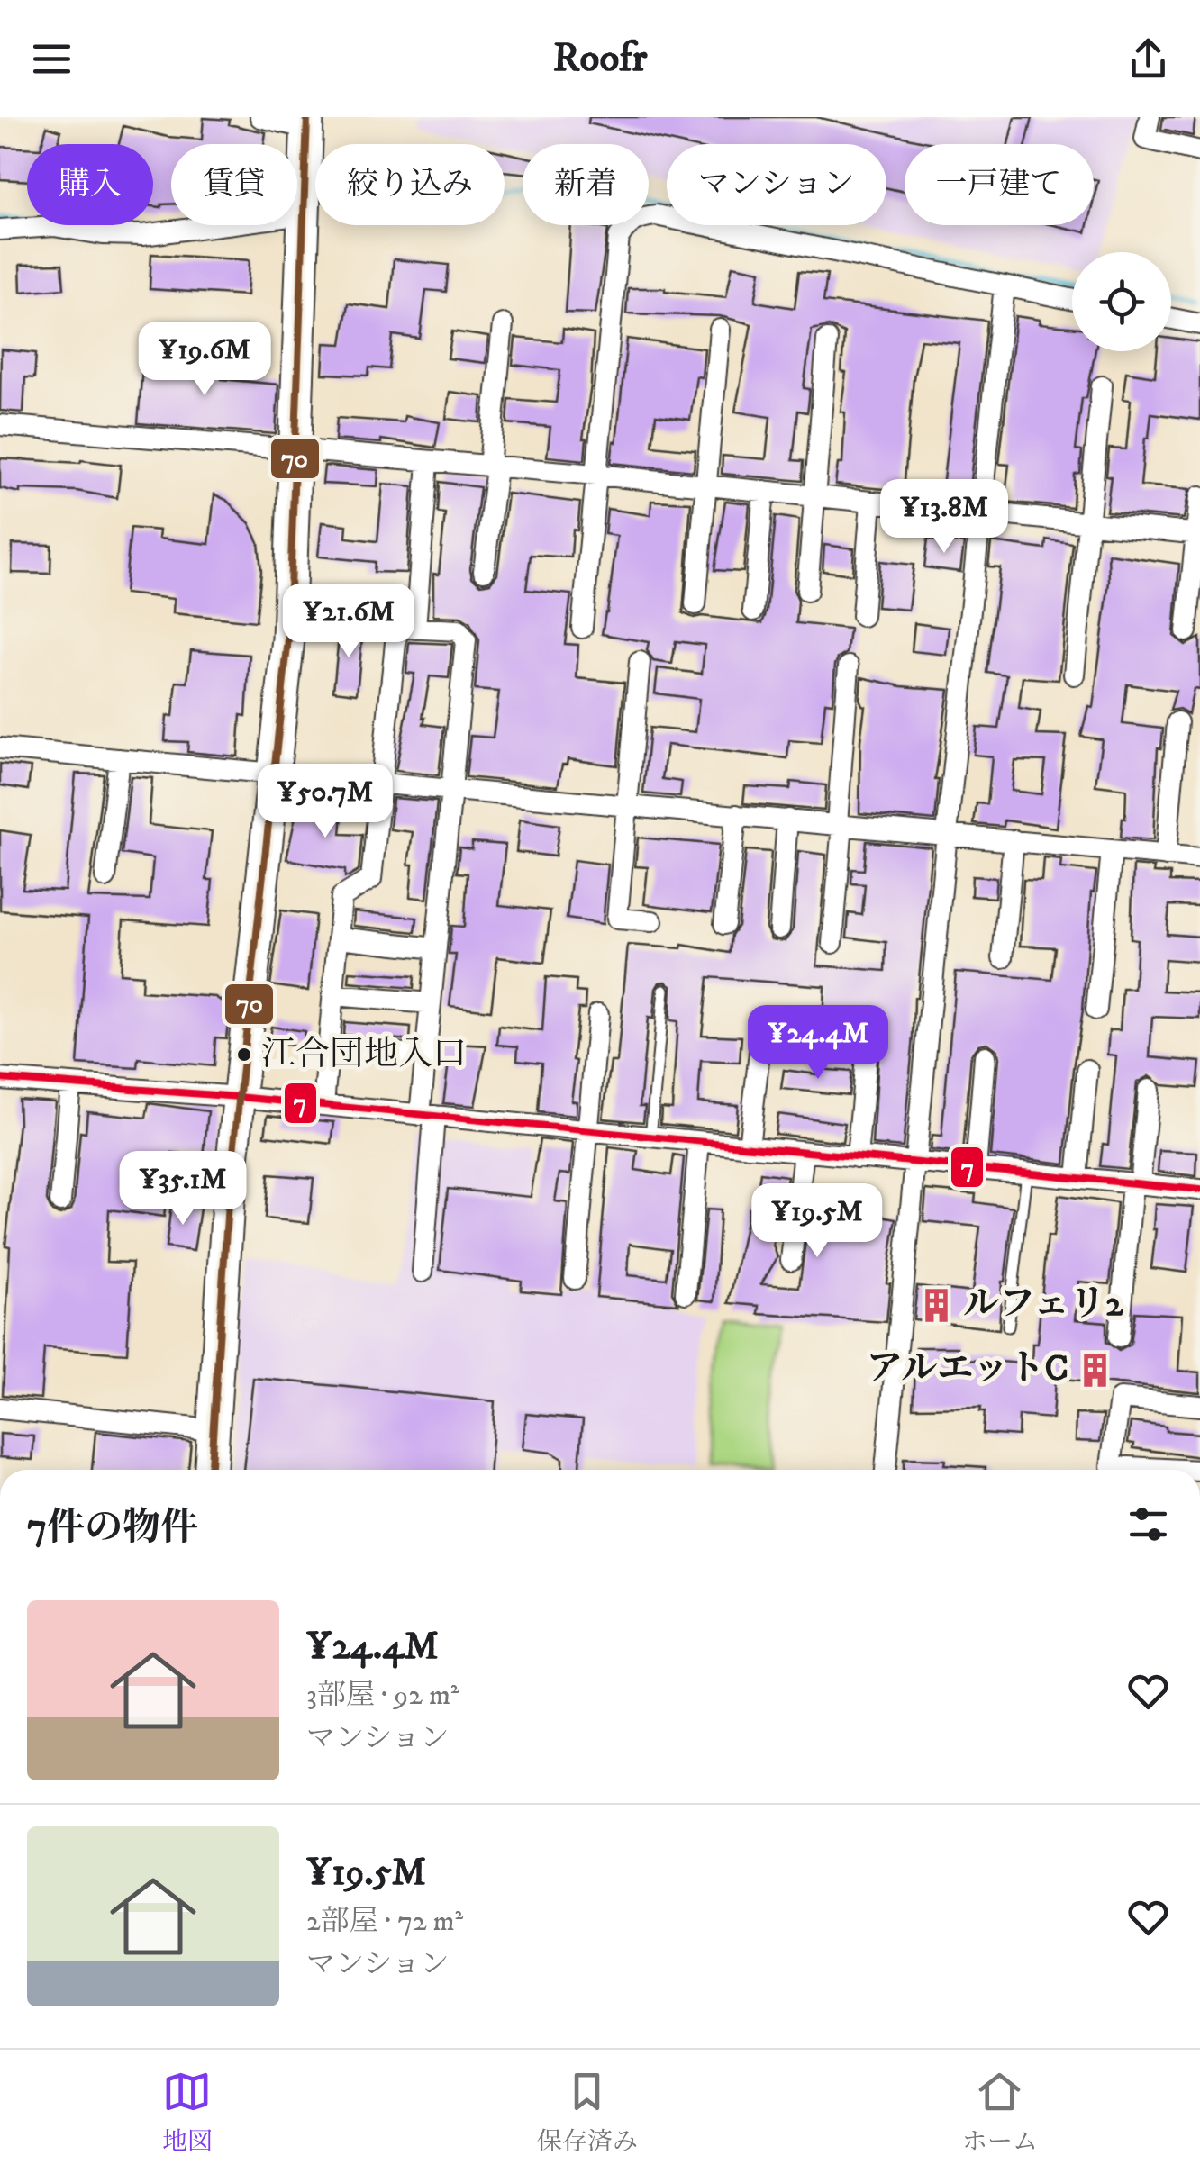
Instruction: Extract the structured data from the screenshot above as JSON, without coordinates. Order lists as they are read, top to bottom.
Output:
{
  "places": {
    "other": ["江合団地入口"],
    "building": ["ルフェリ2", "アルエットC"]
  },
  "lines": ["transit line 70", "transit line 7"],
  "page": {
    "header": "Roofr",
    "chip": [
      "購入",
      "賃貸",
      "絞り込み",
      "新着",
      "マンション",
      "一戸建て"
    ],
    "price": [
      "¥19.6M",
      "¥13.8M",
      "¥21.6M",
      "¥50.7M",
      "¥24.4M",
      "¥35.1M",
      "¥19.5M"
    ],
    "heading": "7件の物件",
    "list": [
      {
        "name": "¥24.4M",
        "note": "3部屋 · 92 m² · マンション"
      },
      {
        "name": "¥19.5M",
        "note": "2部屋 · 72 m² · マンション"
      }
    ],
    "tabs": ["地図", "保存済み", "ホーム"]
  }
}
